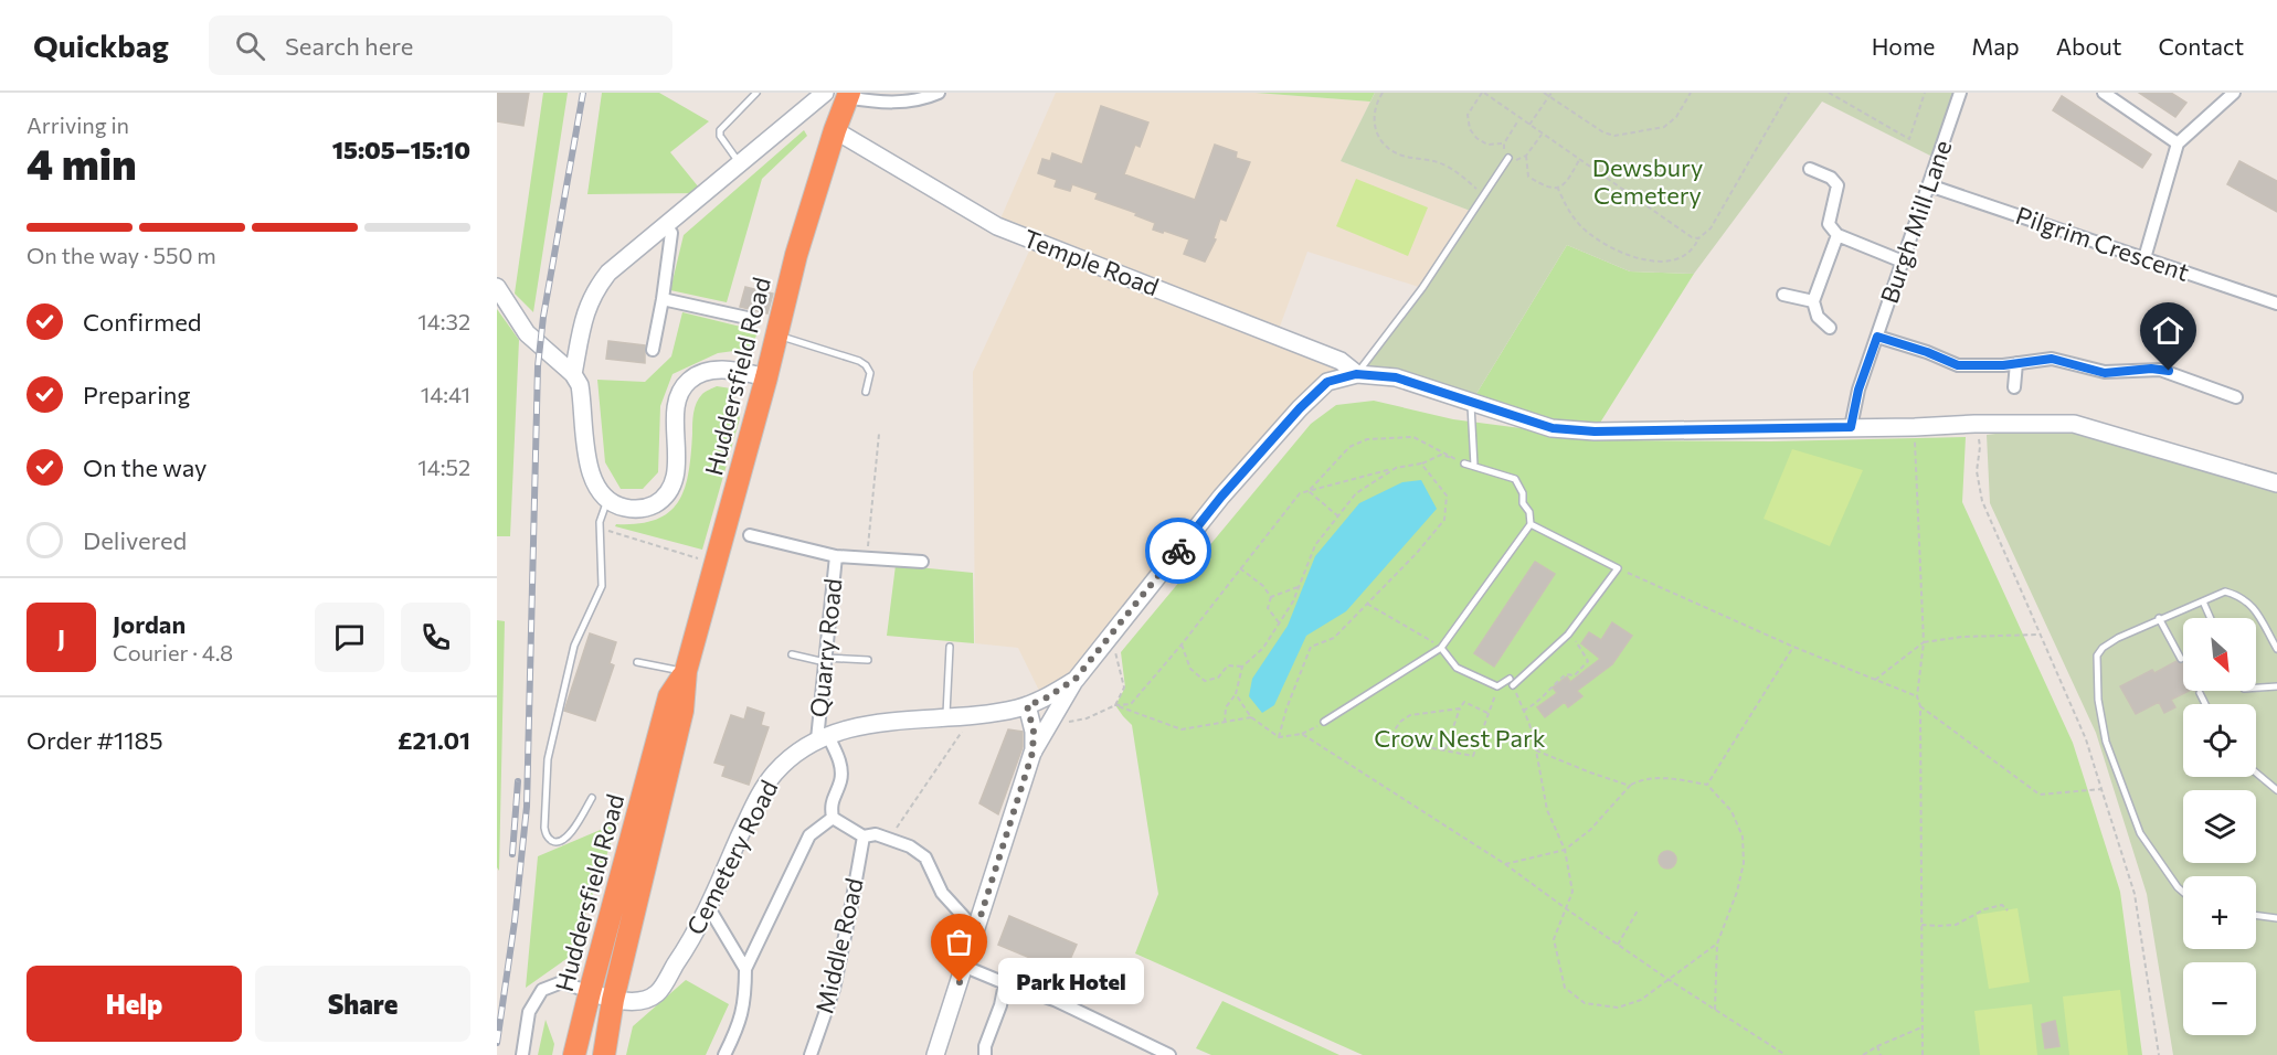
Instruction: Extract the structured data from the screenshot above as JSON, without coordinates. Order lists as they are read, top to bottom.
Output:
{
  "streets": {
    "highway": ["Huddersfield Road"],
    "main road": ["Temple Road", "Cemetery Road"],
    "street": [
      "Burgh Mill Lane",
      "Pilgrim Crescent",
      "Quarry Road",
      "Middle Road"
    ]
  },
  "crossings": [
    ["Burgh Mill Lane", "Pilgrim Crescent"],
    ["Temple Road", "Huddersfield Road"],
    ["Temple Road", "Cemetery Road"],
    ["Huddersfield Road", "Cemetery Road"],
    ["Quarry Road", "Cemetery Road"]
  ],
  "parks": ["Dewsbury Cemetery", "Crow Nest Park"],
  "places": ["Park Hotel"],
  "north": "bottom right",
  "page": {
    "header": "Quickbag",
    "search": "Search here",
    "nav": [
      "Home",
      "Map",
      "About",
      "Contact"
    ],
    "heading": ["4 min", "Arriving in", "15:05–15:10"],
    "panel": [
      "Jordan",
      "Courier · 4.8",
      "Order #1185",
      "£21.01"
    ],
    "bar": "On the way · 550 m",
    "list": [
      ["Confirmed", "14:32"],
      ["Preparing", "14:41"],
      ["On the way", "14:52"],
      "Delivered"
    ],
    "round": "J",
    "map_buttons": ["+", "−"],
    "buttons": ["Help", "Share"],
    "bubble": "Park Hotel"
  }
}
